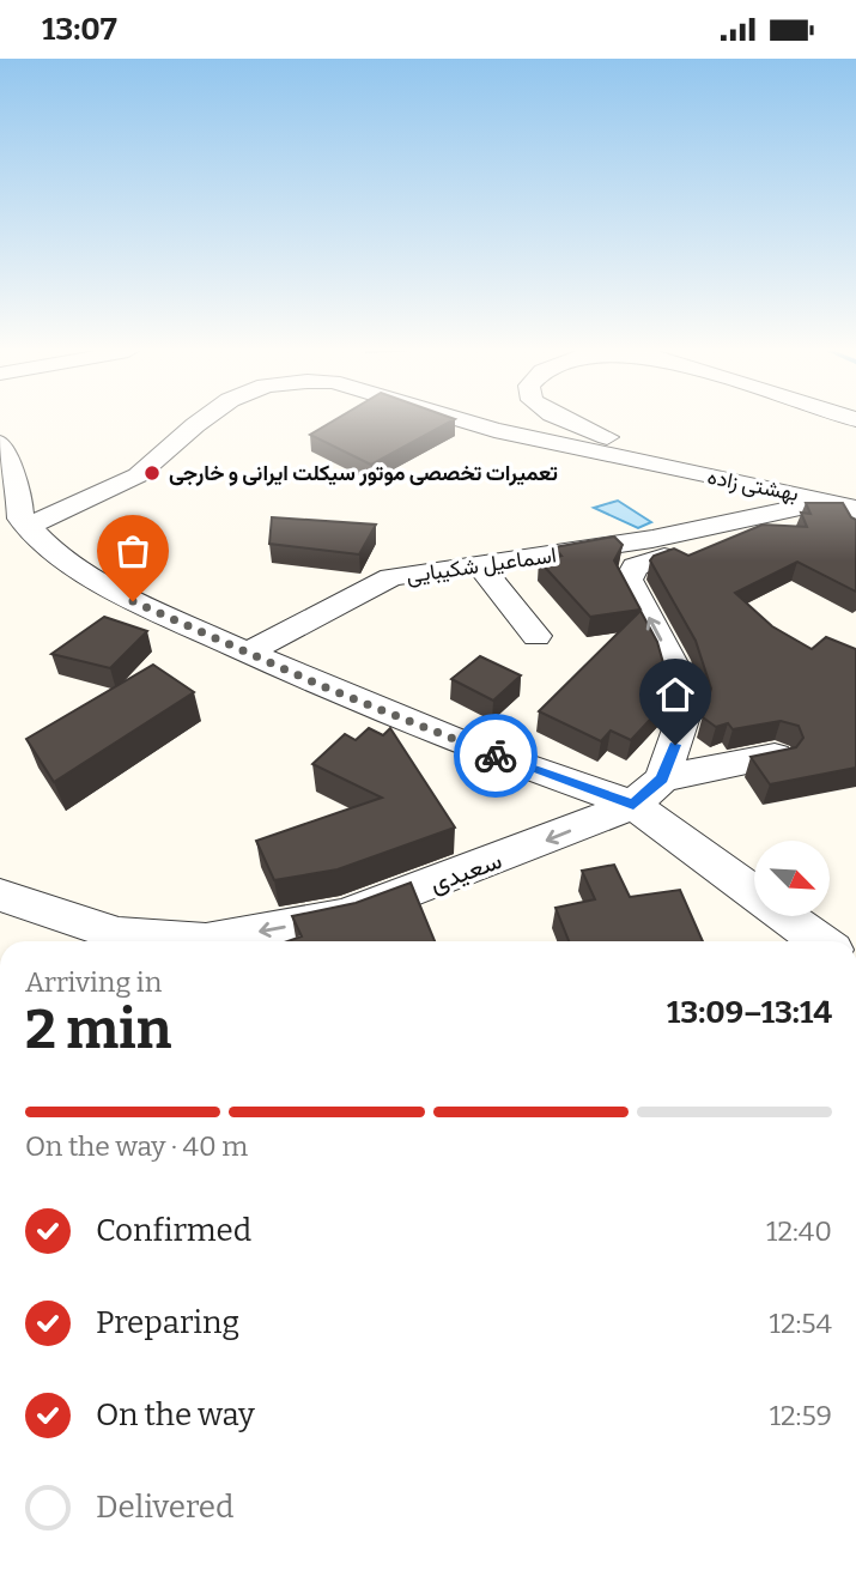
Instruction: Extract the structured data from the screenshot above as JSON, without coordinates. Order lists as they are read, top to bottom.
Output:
{
  "streets": {
    "street": ["بهشتی زاده", "اسماعیل شکیبایی", "سعیدی"]
  },
  "crossings": [
    ["بهشتی زاده", "اسماعیل شکیبایی"]
  ],
  "one_way": ["سعیدی"],
  "places": ["تعمیرات تخصصی موتور سیکلت ایرانی و خارجی"],
  "north": "bottom right",
  "page": {
    "status": "13:07",
    "heading": ["2 min", "Arriving in", "13:09–13:14"],
    "bar": "On the way · 40 m",
    "list": [
      ["Confirmed", "12:40"],
      ["Preparing", "12:54"],
      ["On the way", "12:59"],
      "Delivered"
    ]
  }
}
